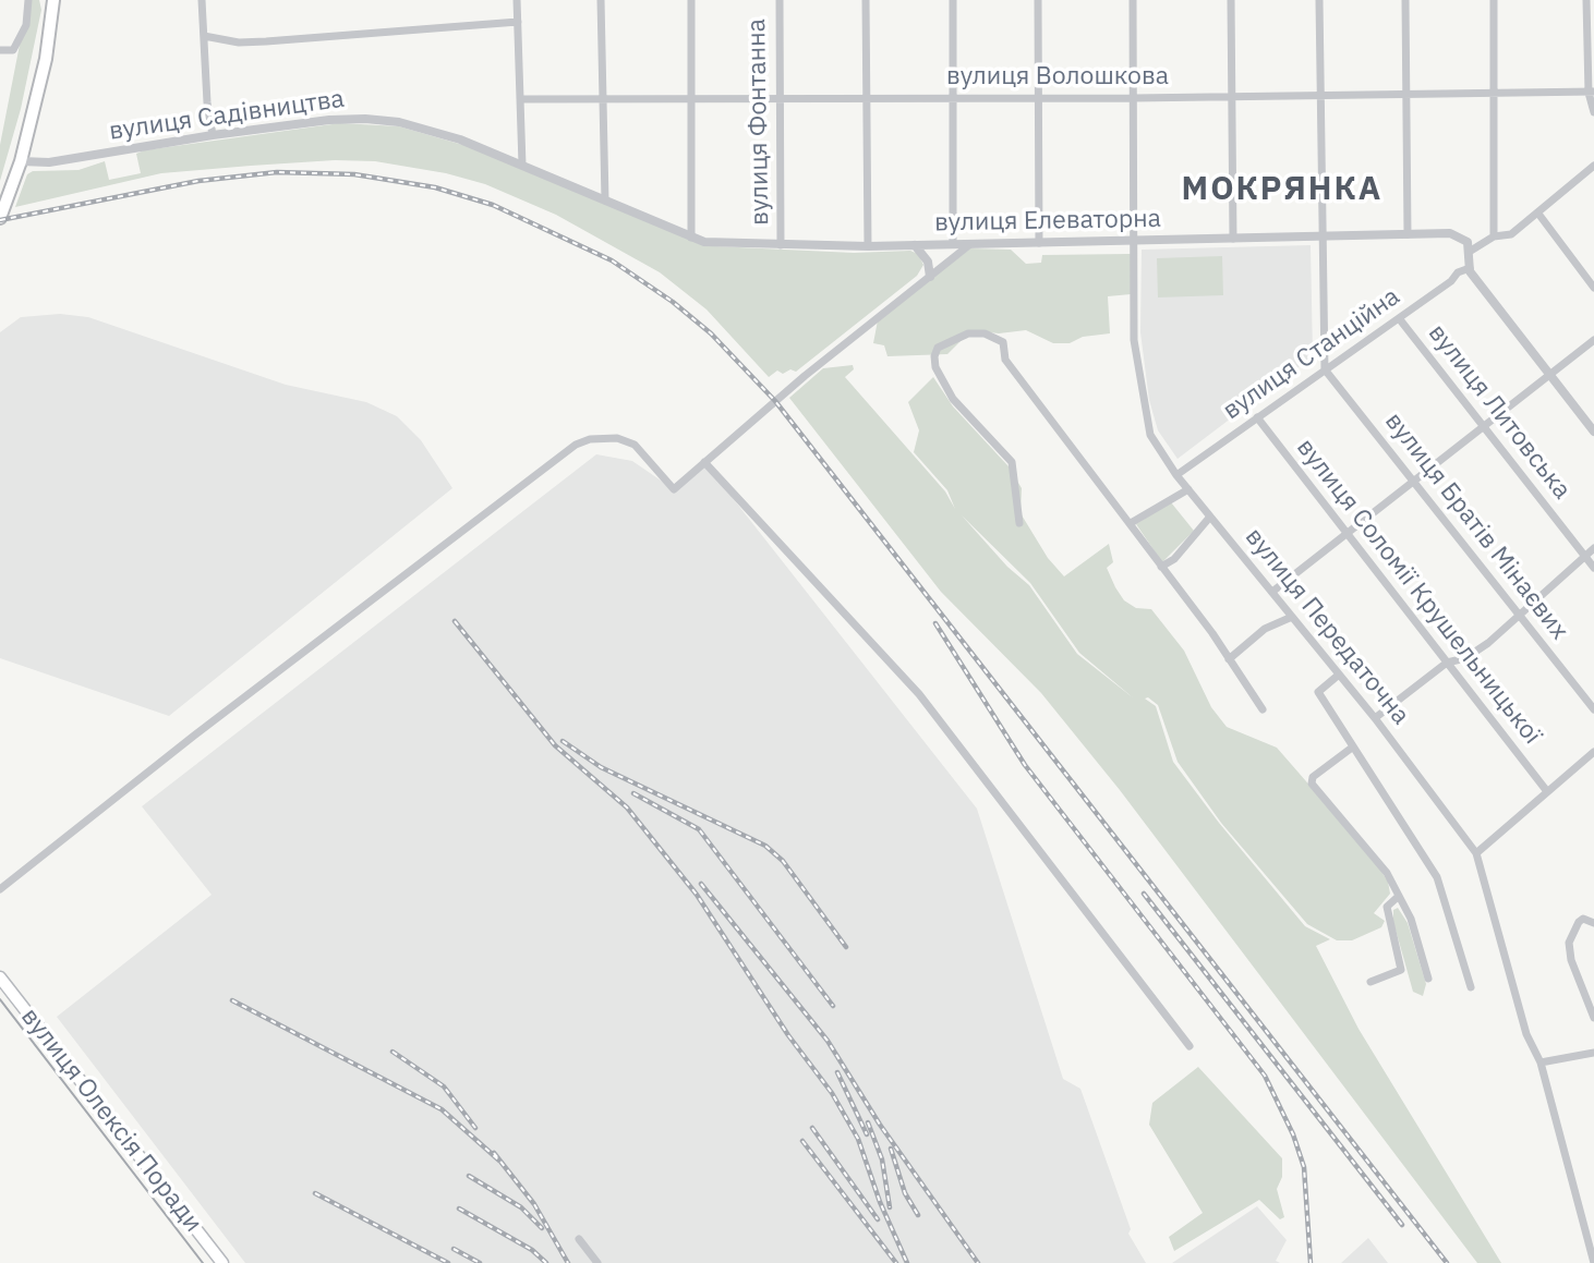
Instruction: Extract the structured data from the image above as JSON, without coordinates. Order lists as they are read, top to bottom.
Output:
{
  "streets": {
    "main road": ["вулиця Олексія Поради"],
    "street": [
      "вулиця Волошкова",
      "вулиця Садівництва",
      "вулиця Фонтанна",
      "вулиця Елеваторна",
      "вулиця Станційна",
      "вулиця Литовська",
      "вулиця Братів Мінаєвих",
      "вулиця Соломії Крушельницької",
      "вулиця Передаточна"
    ]
  },
  "crossings": [
    ["вулиця Волошкова", "вулиця Фонтанна"],
    ["вулиця Волошкова", "вулиця Передаточна"],
    ["вулиця Садівництва", "вулиця Елеваторна"],
    ["вулиця Фонтанна", "вулиця Елеваторна"],
    ["вулиця Елеваторна", "вулиця Передаточна"],
    ["вулиця Станційна", "вулиця Литовська"],
    ["вулиця Станційна", "вулиця Братів Мінаєвих"],
    ["вулиця Станційна", "вулиця Соломії Крушельницької"],
    ["вулиця Станційна", "вулиця Передаточна"]
  ],
  "districts": ["МОКРЯНКА"]
}
